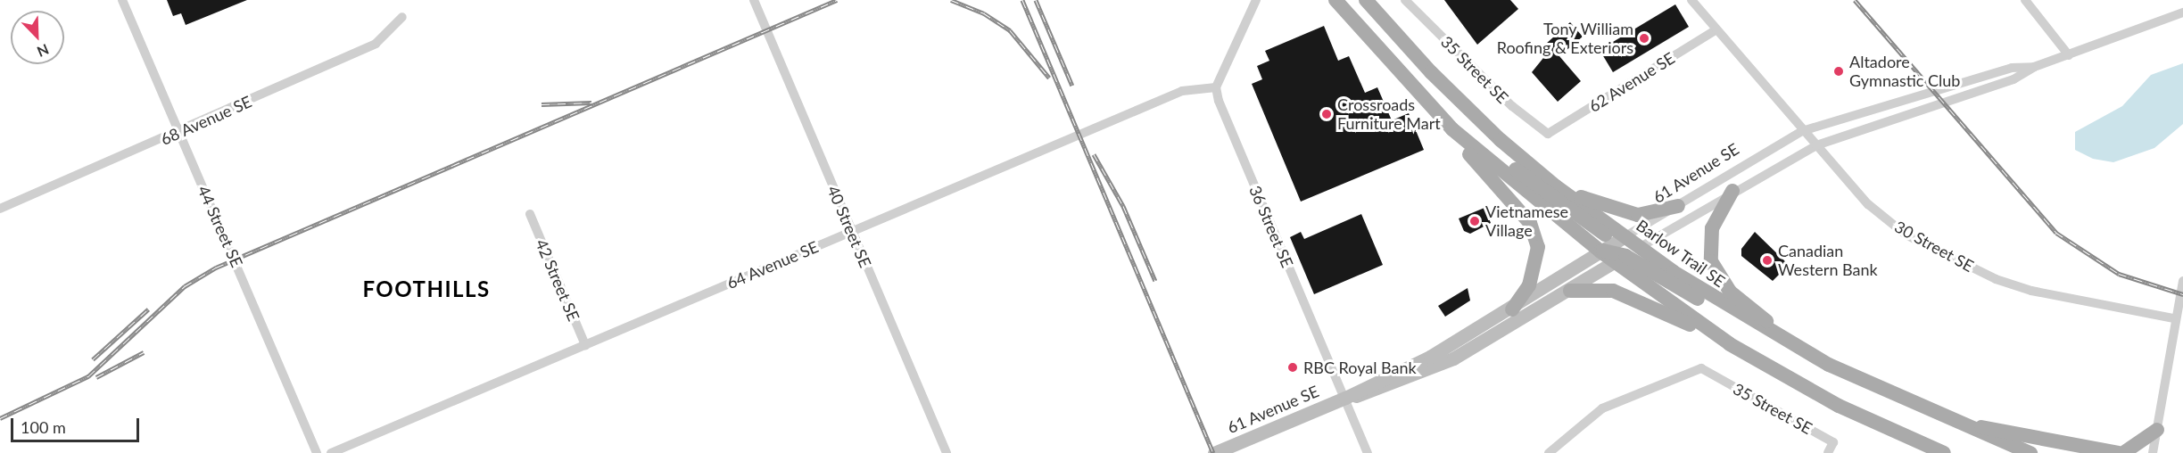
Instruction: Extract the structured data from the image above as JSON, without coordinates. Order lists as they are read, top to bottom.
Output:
{
  "streets": {
    "main road": ["Barlow Trail SE"],
    "street": [
      "35 Street SE",
      "62 Avenue SE",
      "68 Avenue SE",
      "61 Avenue SE",
      "44 Street SE",
      "40 Street SE",
      "36 Street SE",
      "30 Street SE",
      "64 Avenue SE",
      "42 Street SE"
    ]
  },
  "crossings": [
    ["35 Street SE", "62 Avenue SE"],
    ["62 Avenue SE", "30 Street SE"],
    ["68 Avenue SE", "44 Street SE"],
    ["61 Avenue SE", "36 Street SE"],
    ["61 Avenue SE", "30 Street SE"],
    ["61 Avenue SE", "Barlow Trail SE"],
    ["40 Street SE", "64 Avenue SE"],
    ["36 Street SE", "64 Avenue SE"],
    ["64 Avenue SE", "42 Street SE"]
  ],
  "districts": ["FOOTHILLS"],
  "places": [
    "Tony William Roofing & Exteriors",
    "Altadore Gymnastic Club",
    "Crossroads Furniture Mart",
    "Vietnamese Village",
    "Canadian Western Bank",
    "RBC Royal Bank"
  ],
  "scale_bar": "100 m",
  "north": "bottom right"
}
